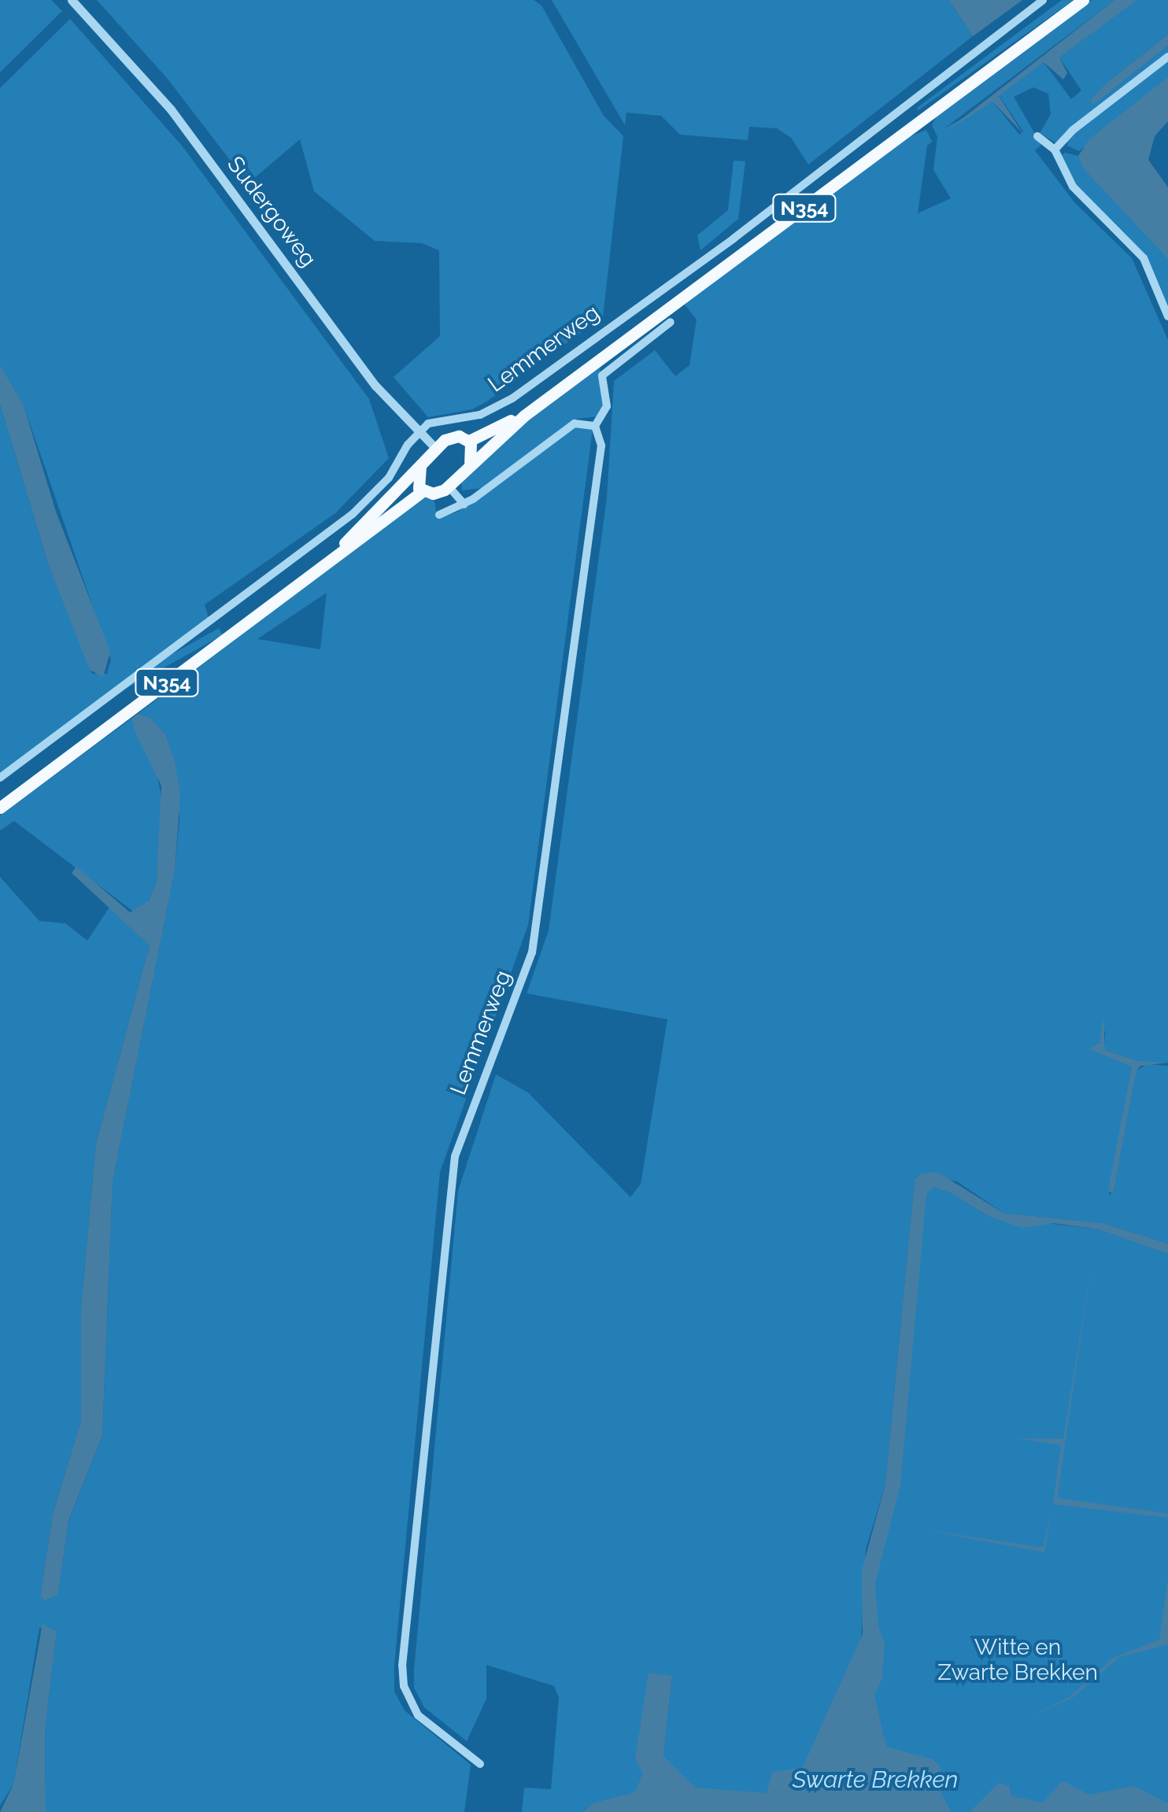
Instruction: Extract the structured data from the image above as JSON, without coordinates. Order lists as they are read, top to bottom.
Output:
{
  "streets": {
    "main road": ["N354", "Lemmerweg"],
    "street": ["Sudergoweg"]
  },
  "crossings": [
    ["N354", "Sudergoweg"],
    ["N354", "Lemmerweg"],
    ["Sudergoweg", "Lemmerweg"]
  ],
  "water": ["Swarte Brekken"],
  "parks": ["Witte en Zwarte Brekken"]
}
